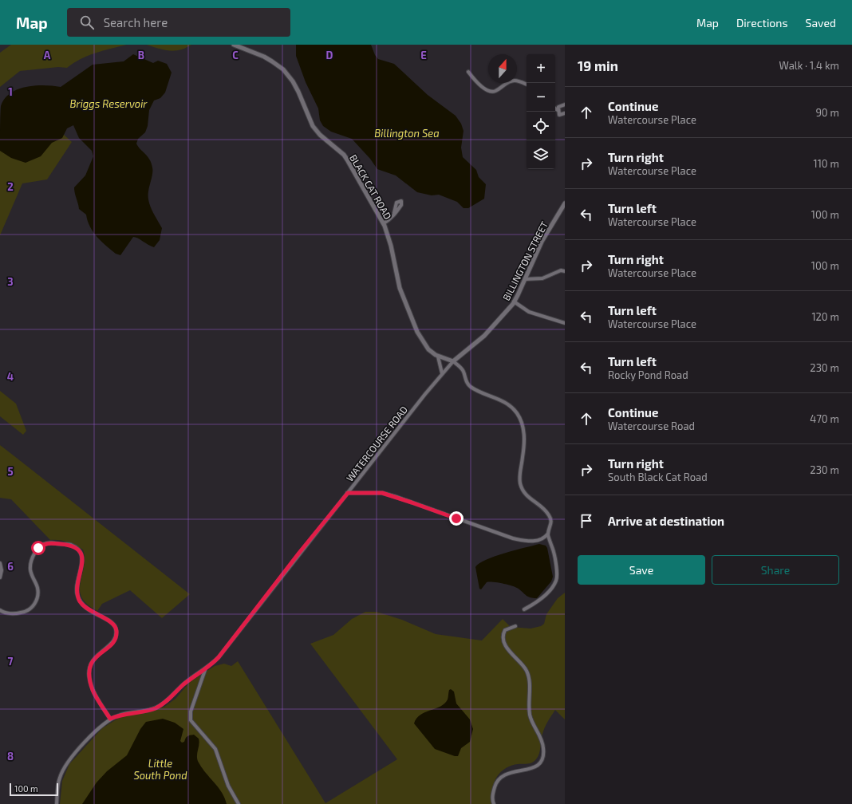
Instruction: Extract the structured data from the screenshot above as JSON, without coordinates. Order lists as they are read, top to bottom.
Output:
{
  "streets": {
    "street": ["BLACK CAT ROAD", "BILLINGTON STREET", "WATERCOURSE ROAD"]
  },
  "crossings": [
    ["BLACK CAT ROAD", "BILLINGTON STREET"],
    ["BLACK CAT ROAD", "WATERCOURSE ROAD"],
    ["BILLINGTON STREET", "WATERCOURSE ROAD"]
  ],
  "water": ["Briggs Reservoir", "Billington Sea", "Little South Pond"],
  "scale_bar": "100 m",
  "north": "top",
  "page": {
    "header": "Map",
    "search": "Search here",
    "nav": ["Map", "Directions", "Saved"],
    "heading": ["19 min", "Walk · 1.4 km"],
    "map_buttons": ["+", "−"],
    "list": [
      ["Continue", "Watercourse Place", "90 m"],
      ["Turn right", "Watercourse Place", "110 m"],
      ["Turn left", "Watercourse Place", "100 m"],
      ["Turn right", "Watercourse Place", "100 m"],
      ["Turn left", "Watercourse Place", "120 m"],
      ["Turn left", "Rocky Pond Road", "230 m"],
      ["Continue", "Watercourse Road", "470 m"],
      ["Turn right", "South Black Cat Road", "230 m"],
      "Arrive at destination"
    ],
    "buttons": ["Save", "Share"],
    "scale": "100 m"
  },
  "grid": {
    "columns": [
      "A",
      "B",
      "C",
      "D",
      "E"
    ],
    "rows": [
      "1",
      "2",
      "3",
      "4",
      "5",
      "6",
      "7",
      "8"
    ]
  }
}
